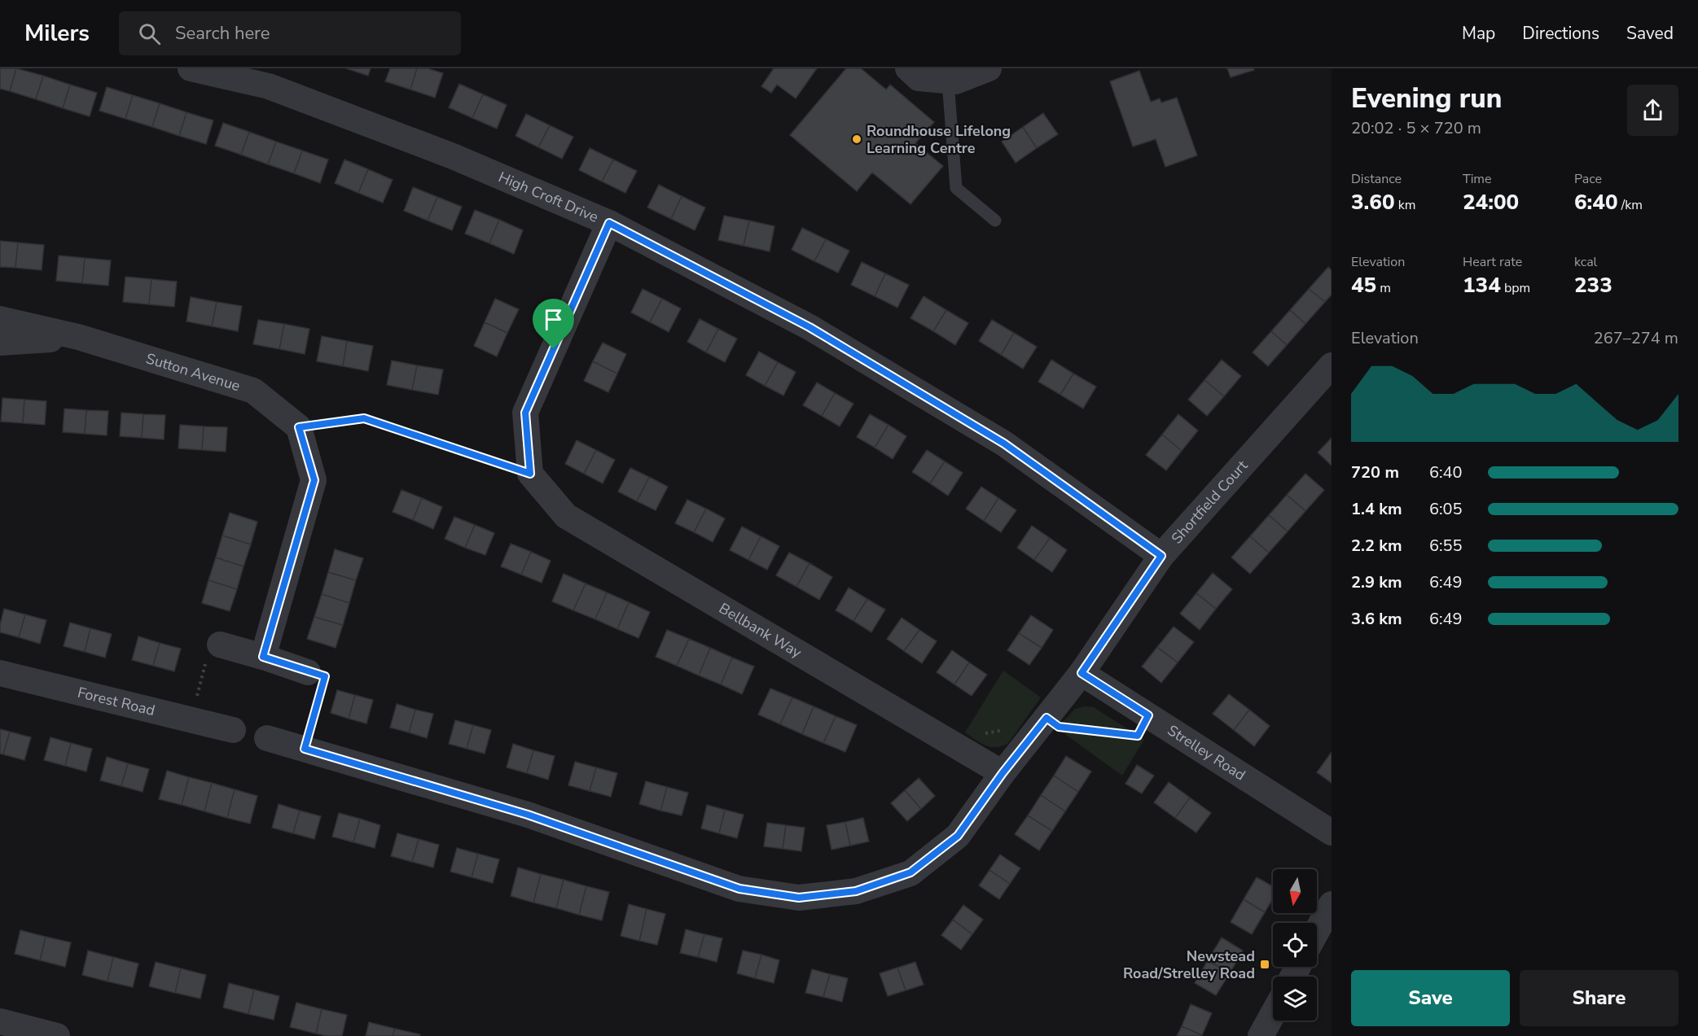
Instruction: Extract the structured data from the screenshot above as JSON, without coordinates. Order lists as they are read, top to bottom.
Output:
{
  "streets": {
    "street": [
      "High Croft Drive",
      "Sutton Avenue",
      "Shortfield Court",
      "Bellbank Way",
      "Forest Road",
      "Strelley Road"
    ]
  },
  "crossings": [
    ["High Croft Drive", "Shortfield Court"],
    ["Shortfield Court", "Bellbank Way"],
    ["Shortfield Court", "Strelley Road"]
  ],
  "places": {
    "other": ["Roundhouse Lifelong Learning Centre"],
    "transit": ["Newstead Road/Strelley Road"]
  },
  "north": "bottom",
  "page": {
    "header": "Milers",
    "search": "Search here",
    "nav": ["Map", "Directions", "Saved"],
    "heading": ["Evening run", "20:02 · 5 × 720 m"],
    "stats": [
      ["Distance", "3.60 km"],
      ["Time", "24:00"],
      ["Pace", "6:40 /km"],
      ["Elevation", "45 m"],
      ["Heart rate", "134 bpm"],
      ["kcal", "233"]
    ],
    "chart": ["Elevation", "267–274 m"],
    "list": [
      {
        "name": "720 m",
        "note": "6:40"
      },
      {
        "name": "1.4 km",
        "note": "6:05"
      },
      {
        "name": "2.2 km",
        "note": "6:55"
      },
      {
        "name": "2.9 km",
        "note": "6:49"
      },
      {
        "name": "3.6 km",
        "note": "6:49"
      }
    ],
    "buttons": ["Save", "Share"]
  }
}
